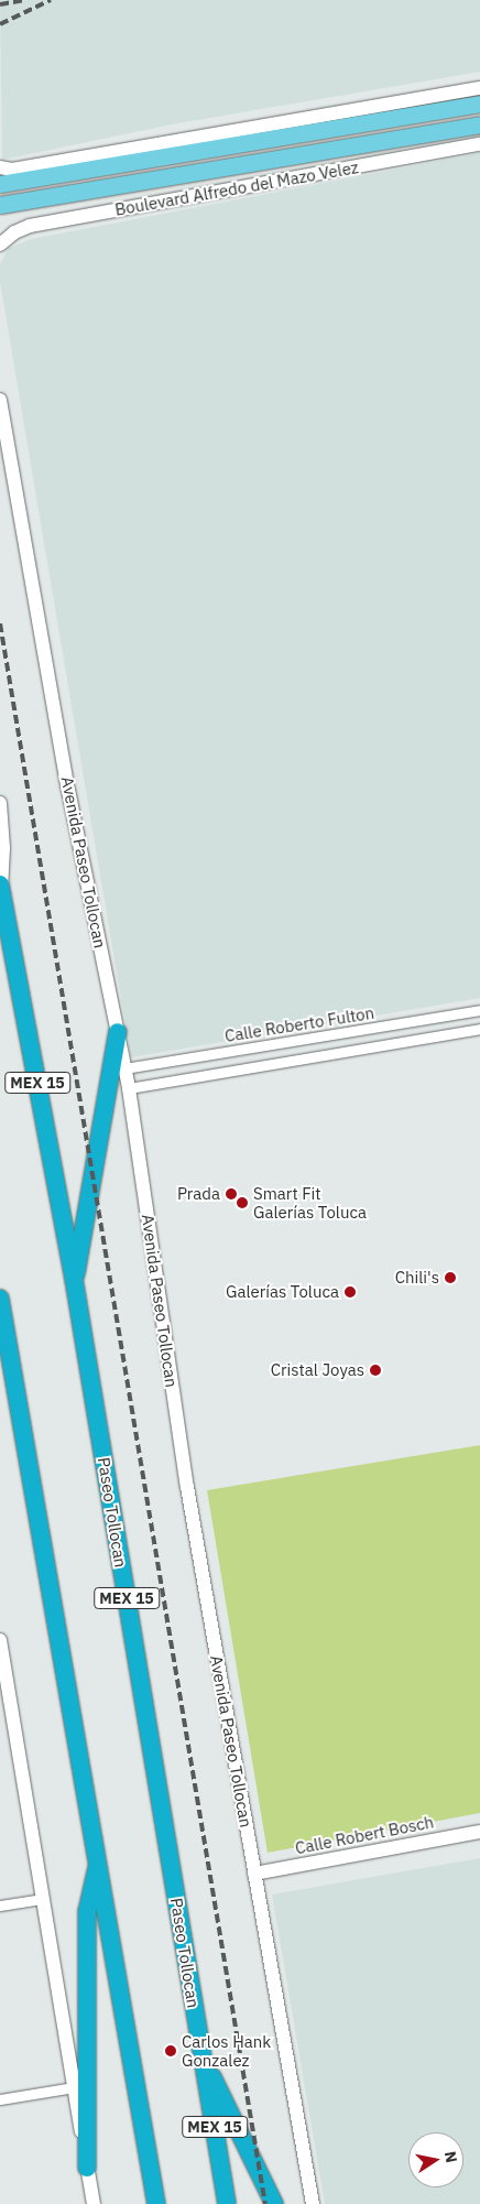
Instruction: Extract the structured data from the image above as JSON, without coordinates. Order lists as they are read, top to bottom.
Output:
{
  "streets": {
    "highway": ["MEX 15", "Paseo Tollocan"],
    "main road": ["Boulevard Alfredo del Mazo Velez", "Avenida Paseo Tollocan", "Calle Robert Bosch"],
    "street": ["Calle Roberto Fulton"]
  },
  "crossings": [
    ["Avenida Paseo Tollocan", "Calle Roberto Fulton"],
    ["Avenida Paseo Tollocan", "Calle Robert Bosch"],
    ["MEX 15", "Paseo Tollocan"]
  ],
  "places": [
    "Prada",
    "Smart Fit Galerías Toluca",
    "Chili's",
    "Galerías Toluca",
    "Cristal Joyas",
    "Carlos Hank Gonzalez"
  ],
  "north": "right"
}
